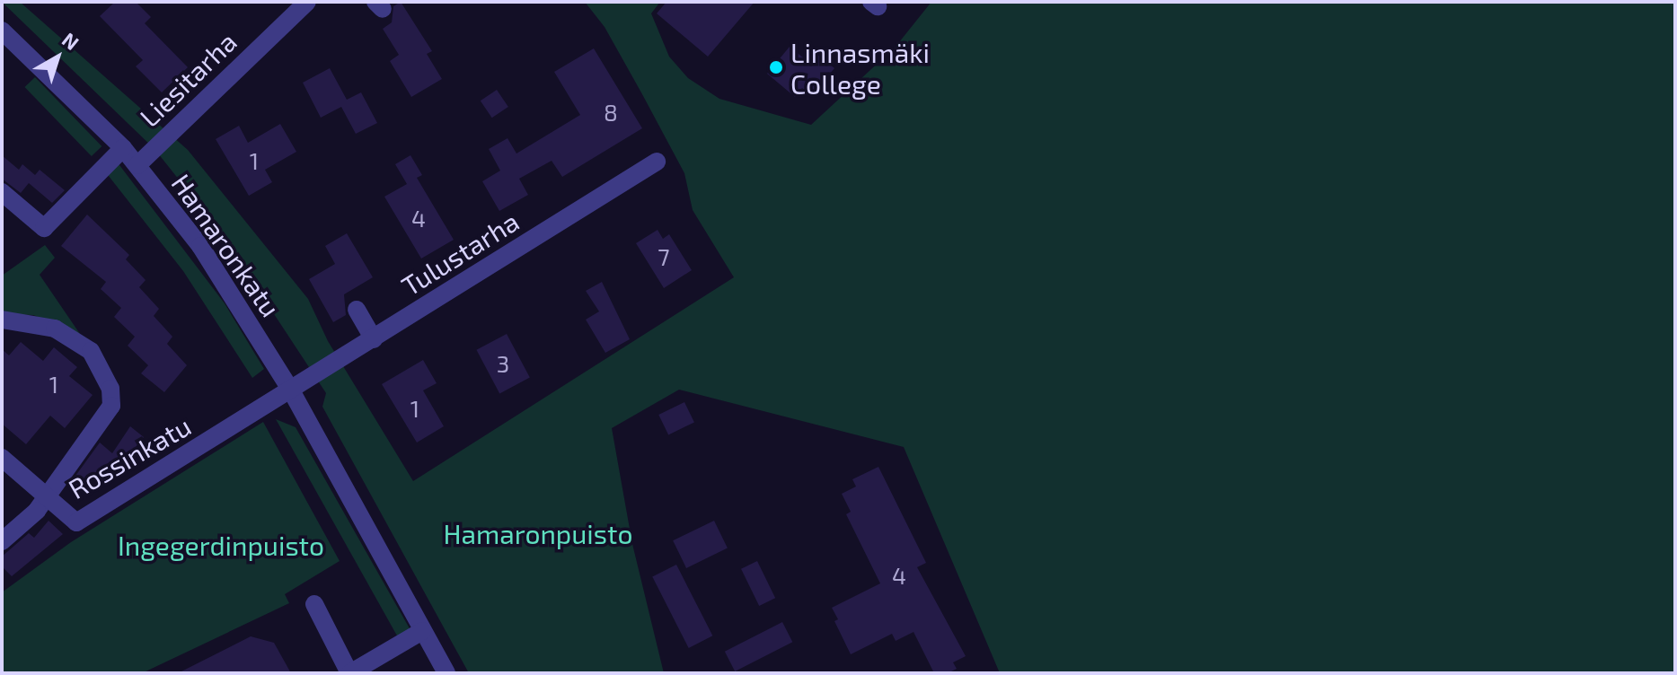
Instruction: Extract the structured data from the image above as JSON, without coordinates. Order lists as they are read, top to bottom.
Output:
{
  "streets": {
    "street": [
      "Liesitarha",
      "Hamaronkatu",
      "Tulustarha",
      "Rossinkatu"
    ]
  },
  "crossings": [
    ["Liesitarha", "Hamaronkatu"],
    ["Hamaronkatu", "Tulustarha"],
    ["Hamaronkatu", "Rossinkatu"],
    ["Tulustarha", "Rossinkatu"]
  ],
  "parks": ["Hamaronpuisto", "Ingegerdinpuisto"],
  "places": ["Linnasmäki College"],
  "house_numbers": [
    "8",
    "1",
    "4",
    "7",
    "3",
    "1",
    "1",
    "4"
  ],
  "north": "top right"
}
